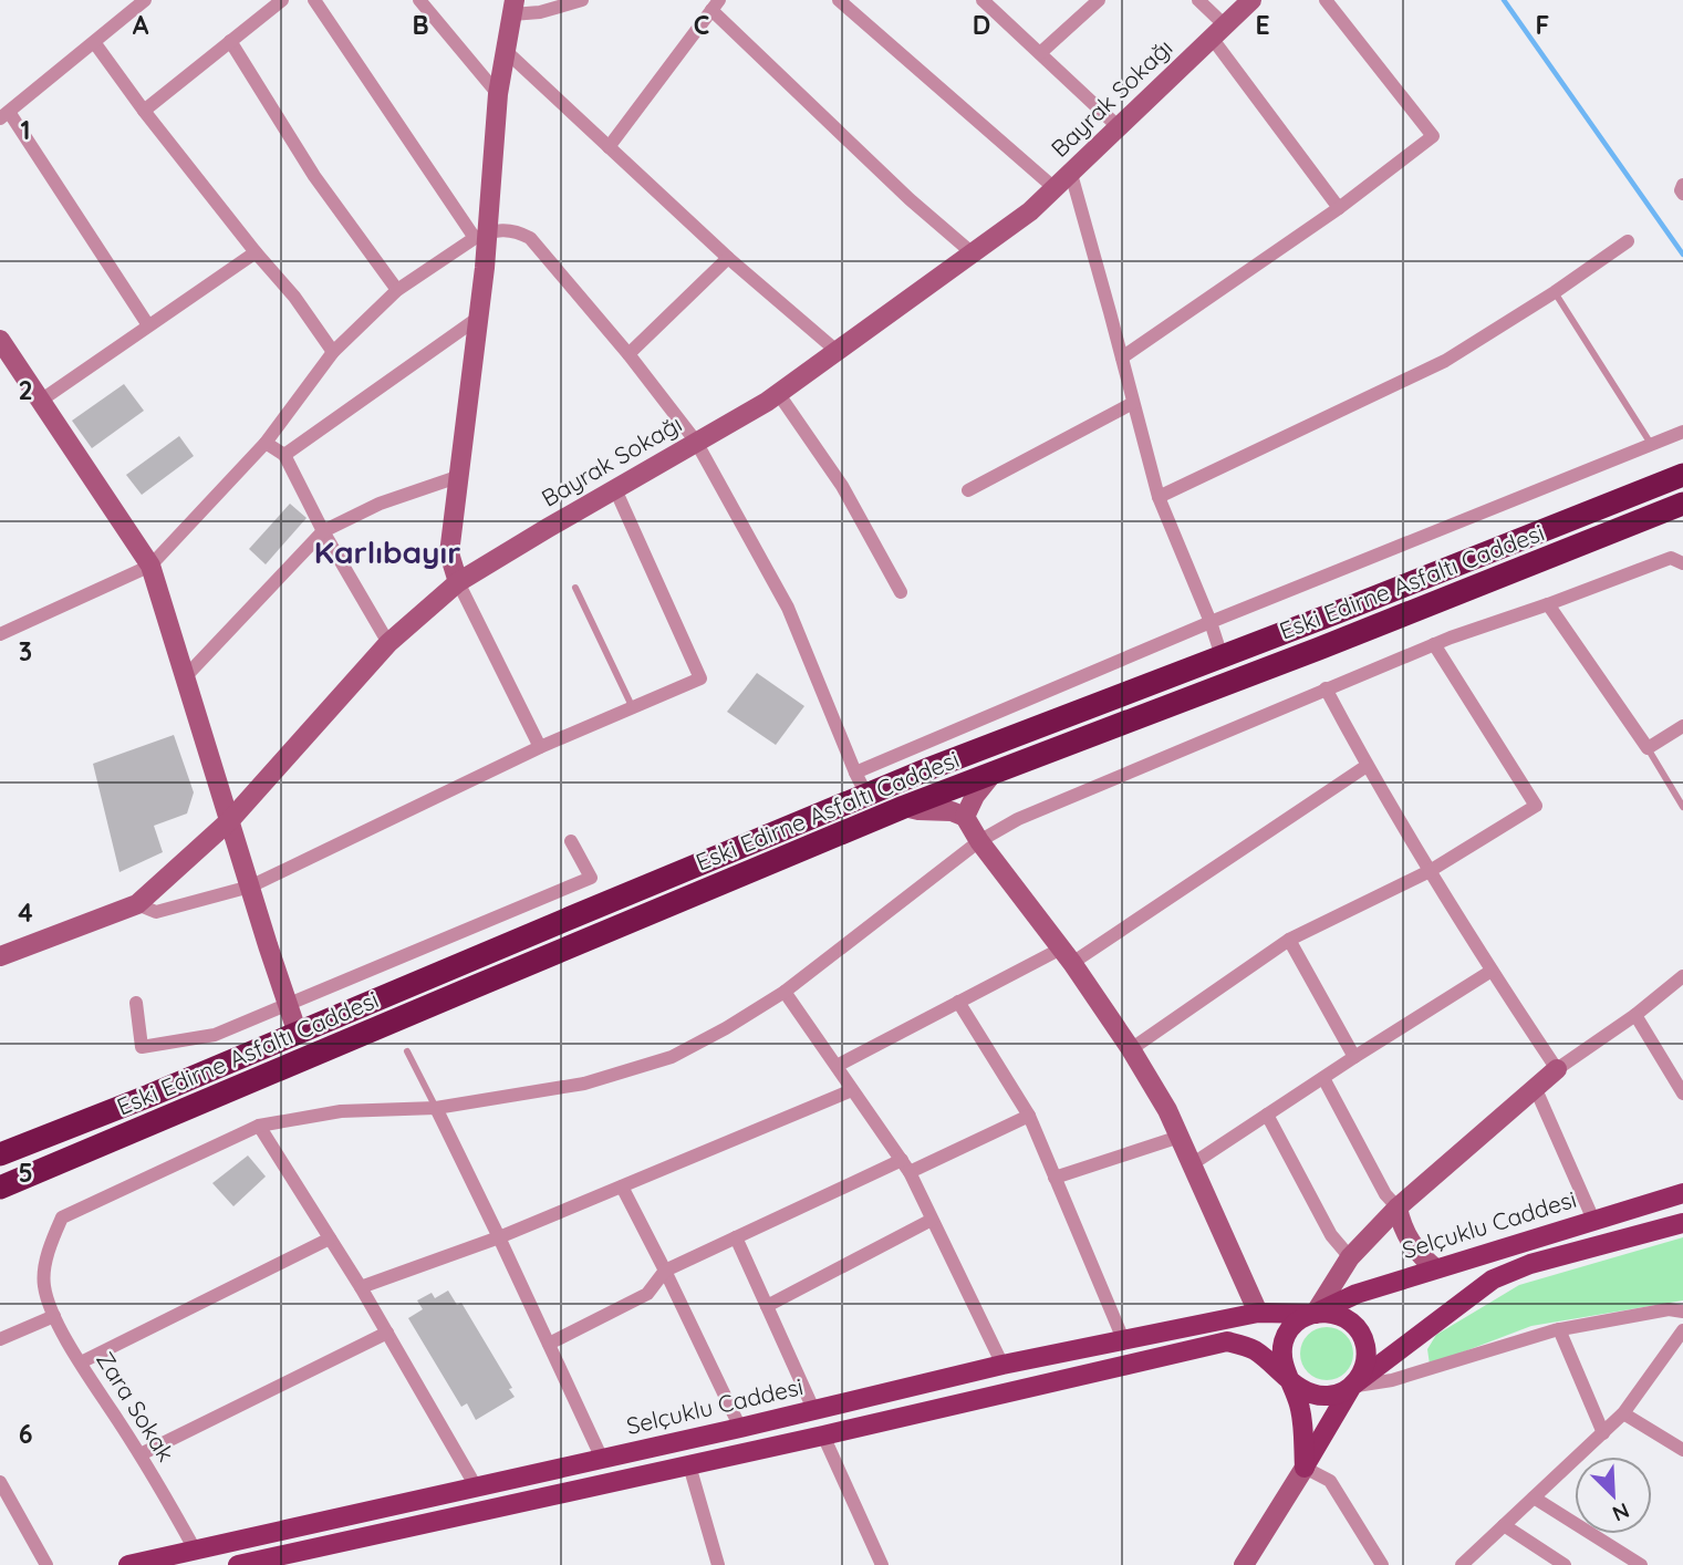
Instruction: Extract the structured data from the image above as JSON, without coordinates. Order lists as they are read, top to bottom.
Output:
{
  "streets": {
    "highway": ["Eski Edirne Asfaltı Caddesi"],
    "main road": ["Bayrak Sokağı", "Selçuklu Caddesi"],
    "street": ["Zara Sokak"]
  },
  "crossings": [
    ["Selçuklu Caddesi", "Zara Sokak"]
  ],
  "districts": ["Karlıbayır"],
  "north": "bottom right",
  "grid": {
    "columns": [
      "A",
      "B",
      "C",
      "D",
      "E",
      "F"
    ],
    "rows": [
      "1",
      "2",
      "3",
      "4",
      "5",
      "6"
    ]
  }
}
